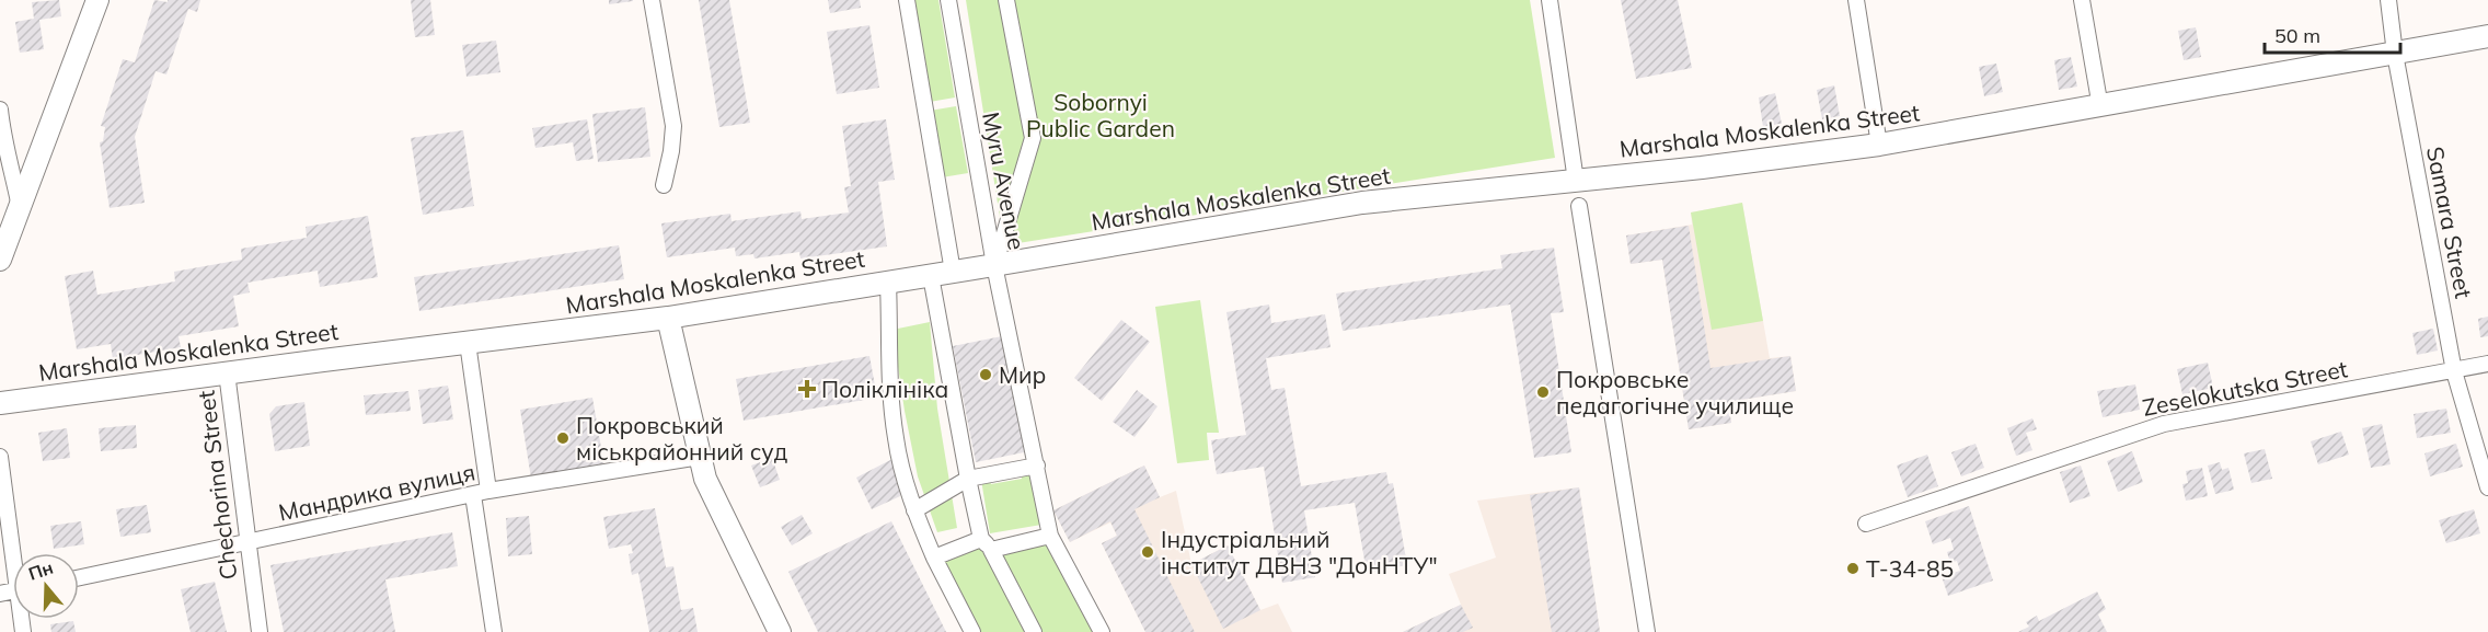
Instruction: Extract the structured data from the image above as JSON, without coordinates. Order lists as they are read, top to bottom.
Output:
{
  "streets": {
    "street": [
      "Marshala Moskalenka Street",
      "Myru Avenue",
      "Samara Street",
      "Zeselokutska Street",
      "Chechorina Street",
      "Мандрика вулиця"
    ]
  },
  "crossings": [
    ["Marshala Moskalenka Street", "Myru Avenue"],
    ["Marshala Moskalenka Street", "Samara Street"],
    ["Marshala Moskalenka Street", "Chechorina Street"],
    ["Samara Street", "Zeselokutska Street"],
    ["Chechorina Street", "Мандрика вулиця"]
  ],
  "parks": ["Sobornyi Public Garden"],
  "places": {
    "other": [
      "Мир",
      "Покровське педагогічне училище",
      "Покровський міськрайонний суд",
      "Індустріальний інститут ДВНЗ \"ДонНТУ\"",
      "Т-34-85"
    ],
    "health": ["Поліклініка"]
  },
  "scale_bar": "50 m",
  "north": "top"
}
